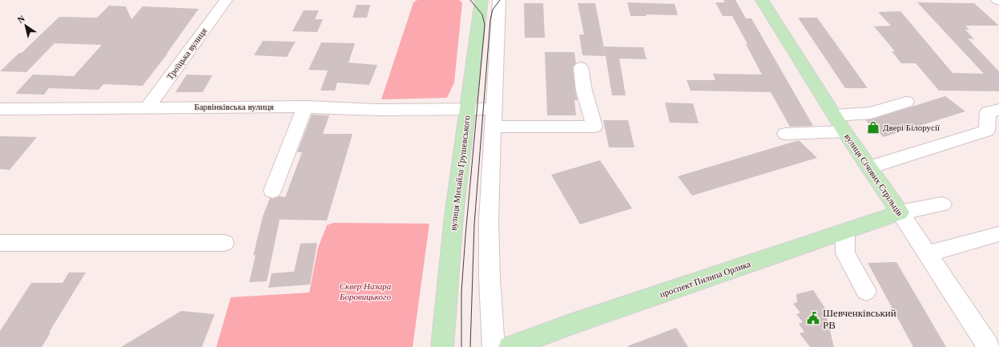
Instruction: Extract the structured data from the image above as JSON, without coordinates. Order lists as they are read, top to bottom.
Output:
{
  "streets": {
    "main road": ["вулиця Михайла Грушевського", "вулиця Січових Стрільців", "проспект Пилипа Орлика"],
    "street": ["Троїцька вулиця", "Барвінківська вулиця"]
  },
  "crossings": [
    ["Троїцька вулиця", "Барвінківська вулиця"],
    ["Барвінківська вулиця", "вулиця Михайла Грушевського"],
    ["вулиця Січових Стрільців", "проспект Пилипа Орлика"]
  ],
  "parks": ["Сквер Назара Боровицького"],
  "places": {
    "shop": ["Двері Білорусії"],
    "public building": ["Шевченківський РВ"]
  },
  "north": "top left"
}
